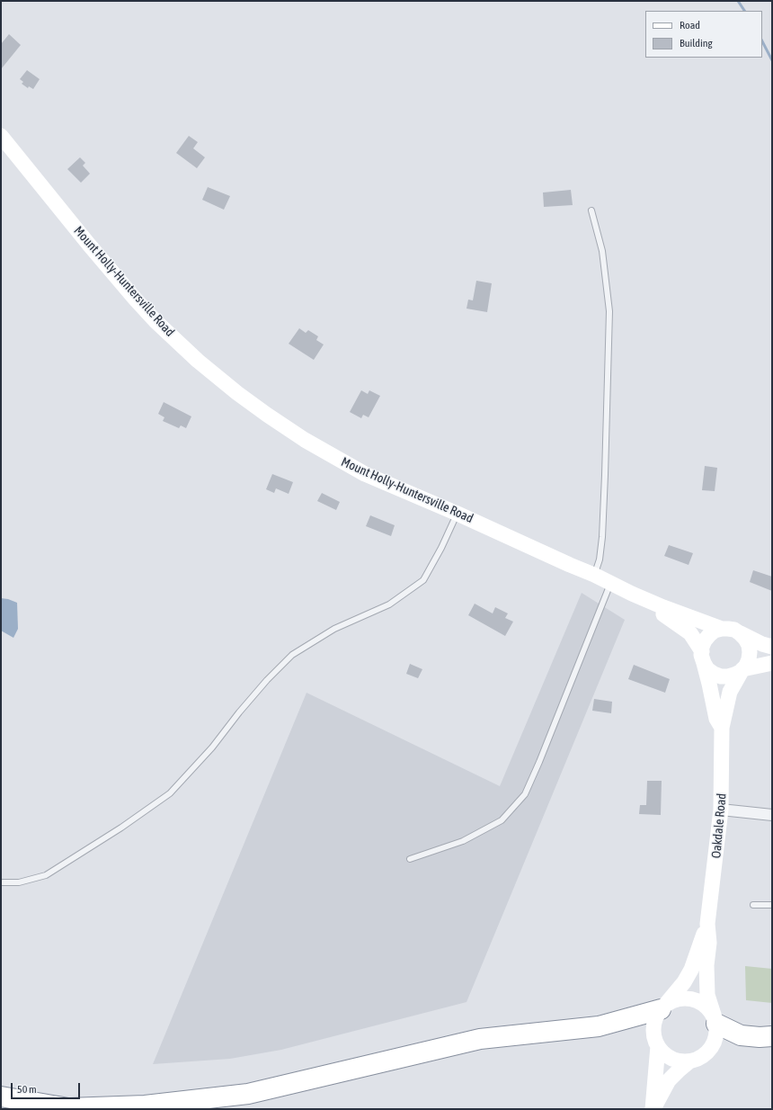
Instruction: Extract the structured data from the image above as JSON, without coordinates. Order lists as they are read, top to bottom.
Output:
{
  "streets": {
    "main road": ["Mount Holly-Huntersville Road", "Oakdale Road"]
  },
  "crossings": [
    ["Mount Holly-Huntersville Road", "Oakdale Road"]
  ],
  "legend": ["Road", "Building"],
  "scale_bar": "50 m"
}
